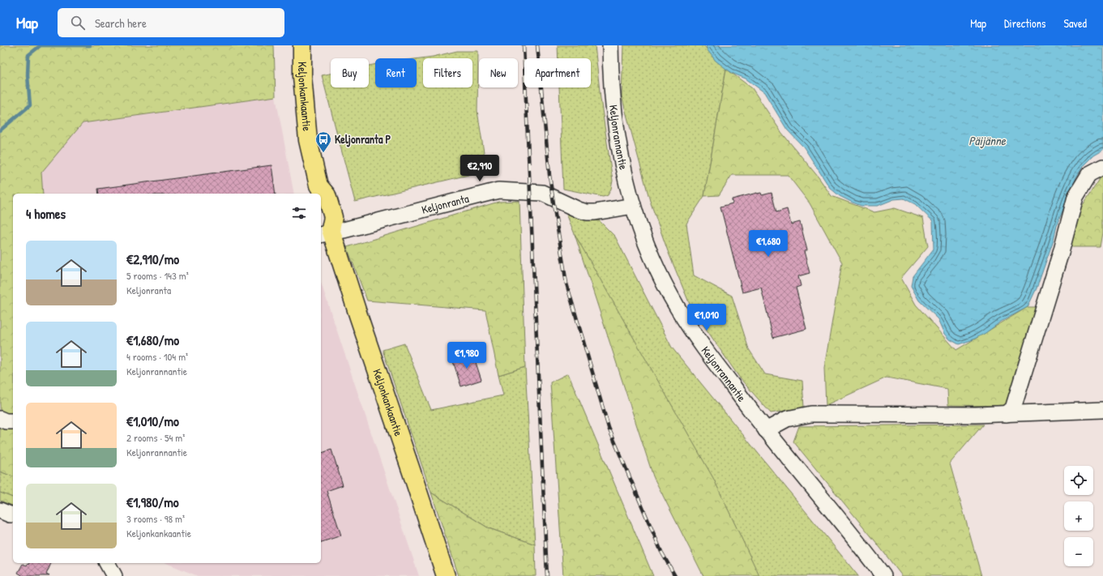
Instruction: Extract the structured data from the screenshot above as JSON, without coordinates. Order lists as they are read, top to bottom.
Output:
{
  "streets": {
    "main road": ["Keljonkankaantie"],
    "street": ["Keljonrannantie", "Keljonranta"]
  },
  "crossings": [
    ["Keljonkankaantie", "Keljonranta"],
    ["Keljonrannantie", "Keljonranta"]
  ],
  "water": ["Päijänne"],
  "places": {
    "bus stop": ["Keljonranta P"]
  },
  "page": {
    "header": "Map",
    "search": "Search here",
    "nav": ["Map", "Directions", "Saved"],
    "chip": [
      "Buy",
      "Rent",
      "Filters",
      "New",
      "Apartment"
    ],
    "price": [
      "€2,910",
      "€1,680",
      "€1,010",
      "€1,980"
    ],
    "heading": "4 homes",
    "list": [
      {
        "name": "€2,910/mo",
        "note": "5 rooms · 143 m² · Keljonranta"
      },
      {
        "name": "€1,680/mo",
        "note": "4 rooms · 104 m² · Keljonrannantie"
      },
      {
        "name": "€1,010/mo",
        "note": "2 rooms · 54 m² · Keljonrannantie"
      },
      {
        "name": "€1,980/mo",
        "note": "3 rooms · 98 m² · Keljonkankaantie"
      }
    ],
    "map_buttons": ["+", "−"]
  }
}
